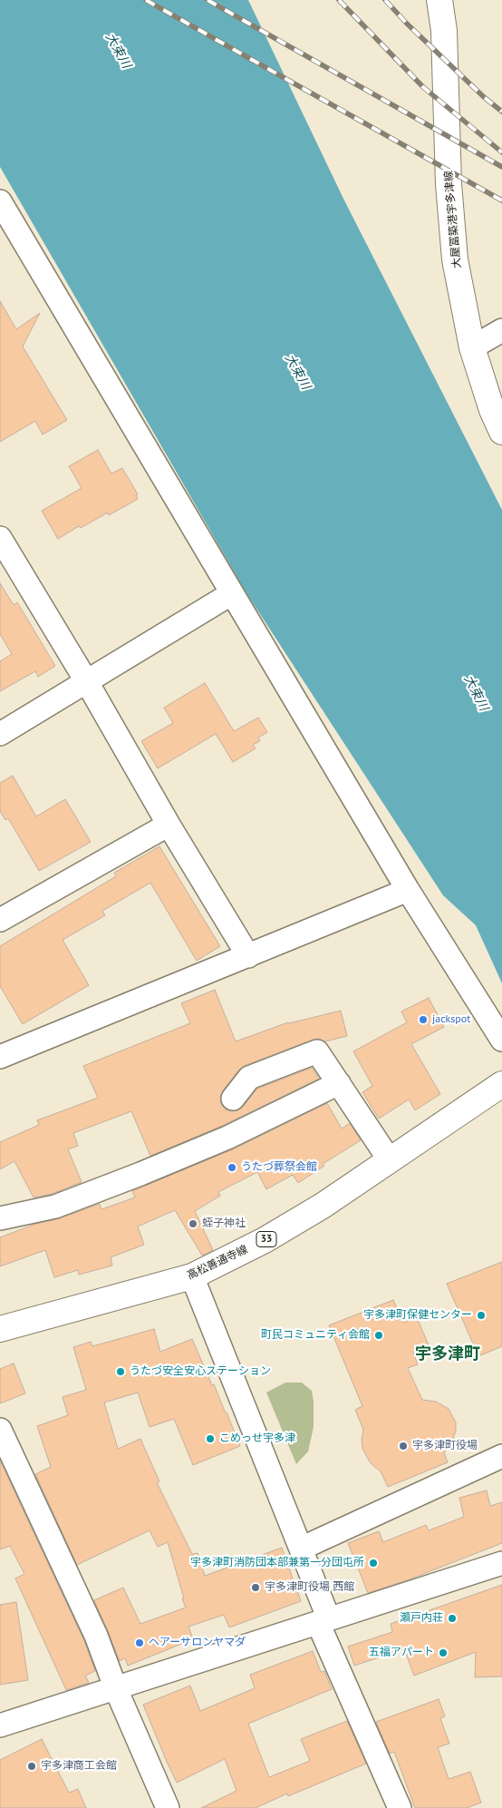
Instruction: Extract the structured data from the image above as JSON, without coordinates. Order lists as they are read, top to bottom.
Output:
{
  "streets": {
    "main road": ["大屋冨築港宇多津線", "33", "高松善通寺線"]
  },
  "districts": ["宇多津町"],
  "water": ["大束川"],
  "places": [
    "jackspot",
    "うたづ葬祭会館",
    "蛭子神社",
    "宇多津町保健センター",
    "町民コミュニティ会館",
    "うたづ安全安心ステーション",
    "こめっせ宇多津",
    "宇多津町役場",
    "宇多津町消防団本部兼第一分団屯所",
    "宇多津町役場 西館",
    "瀬戸内荘",
    "ヘアーサロンヤマダ",
    "五福アパート",
    "宇多津商工会館"
  ]
}
